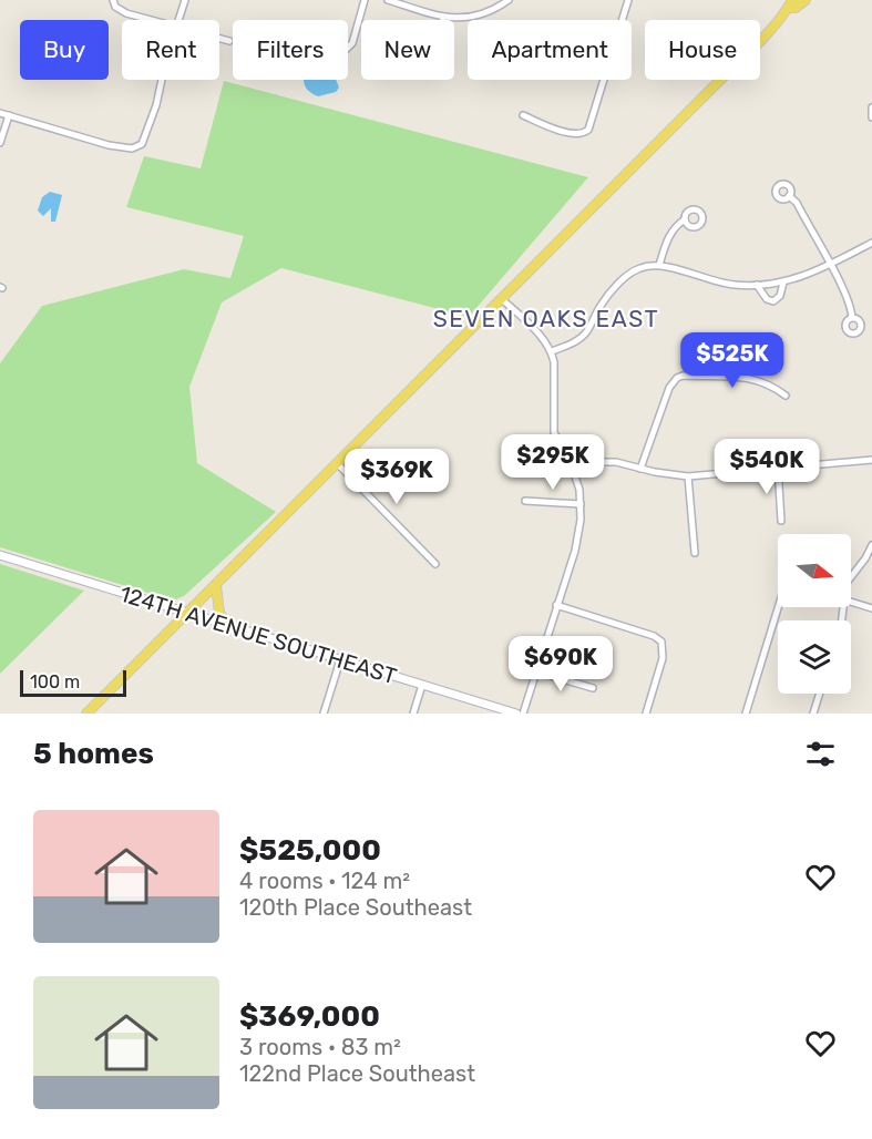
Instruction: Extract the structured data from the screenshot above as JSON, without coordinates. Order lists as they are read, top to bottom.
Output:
{
  "streets": {
    "street": ["124TH AVENUE SOUTHEAST"]
  },
  "districts": ["SEVEN OAKS EAST"],
  "scale_bar": "100 m",
  "north": "right",
  "page": {
    "chip": [
      "Buy",
      "Rent",
      "Filters",
      "New",
      "Apartment",
      "House"
    ],
    "price": [
      "$525K",
      "$295K",
      "$540K",
      "$369K",
      "$690K"
    ],
    "scale": "100 m",
    "heading": "5 homes",
    "list": [
      {
        "name": "$525,000",
        "note": "4 rooms · 124 m² · 120th Place Southeast"
      },
      {
        "name": "$369,000",
        "note": "3 rooms · 83 m² · 122nd Place Southeast"
      }
    ]
  }
}
